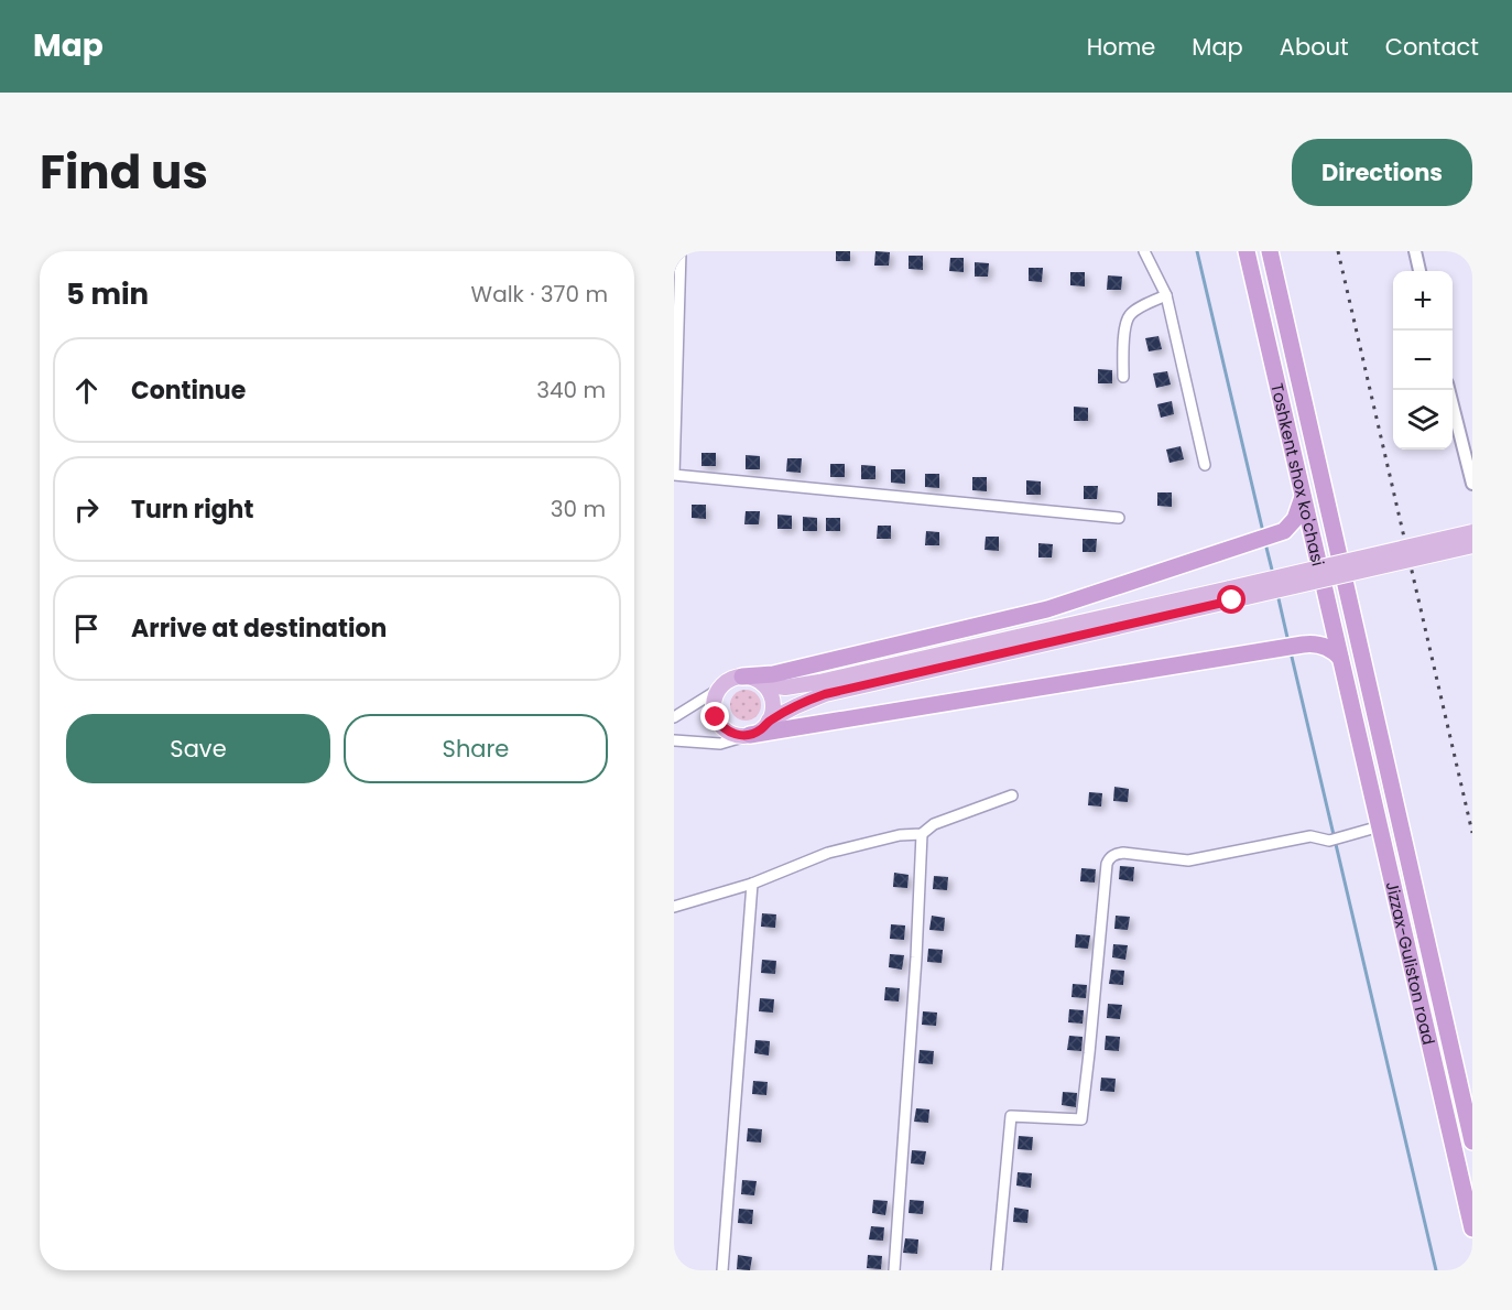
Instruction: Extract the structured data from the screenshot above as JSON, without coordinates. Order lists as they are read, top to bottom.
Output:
{
  "streets": {
    "highway": ["Toshkent shox ko'chasi", "Jizzax-Guliston road"]
  },
  "crossings": [
    ["Toshkent shox ko'chasi", "Jizzax-Guliston road"]
  ],
  "page": {
    "header": "Map",
    "nav": [
      "Home",
      "Map",
      "About",
      "Contact"
    ],
    "title": "Find us",
    "buttons": [
      "Directions",
      ["Save", "Share"]
    ],
    "heading": ["5 min", "Walk · 370 m"],
    "map_buttons": ["+", "−"],
    "list": [
      ["Continue", "340 m"],
      ["Turn right", "30 m"],
      "Arrive at destination"
    ]
  }
}
